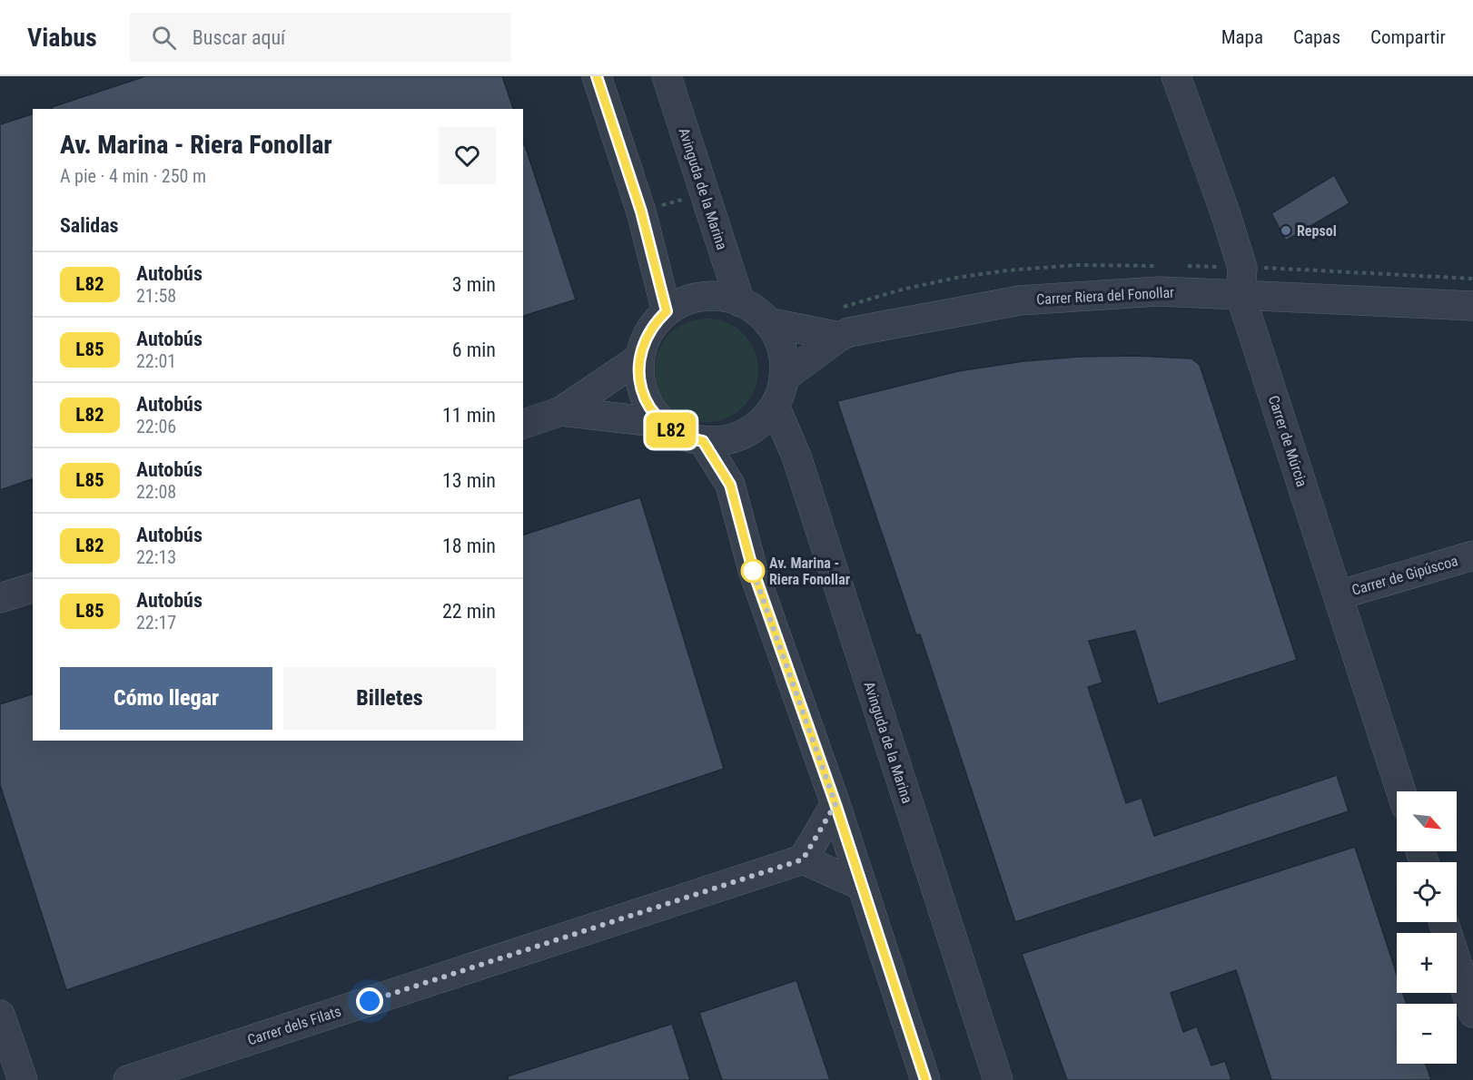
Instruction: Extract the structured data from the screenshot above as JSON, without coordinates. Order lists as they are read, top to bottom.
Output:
{
  "streets": {
    "street": [
      "Avinguda de la Marina",
      "Carrer Riera del Fonollar",
      "Carrer de Múrcia",
      "Carrer de Gipúscoa",
      "Carrer dels Filats"
    ]
  },
  "crossings": [
    ["Carrer Riera del Fonollar", "Carrer de Múrcia"],
    ["Carrer de Múrcia", "Carrer de Gipúscoa"]
  ],
  "places": ["Repsol", "Av. Marina - Riera Fonollar"],
  "lines": ["bus line L82"],
  "north": "bottom right",
  "page": {
    "header": "Viabus",
    "search": "Buscar aquí",
    "nav": ["Mapa", "Capas", "Compartir"],
    "on_map": "L82",
    "heading": [
      ["Av. Marina - Riera Fonollar", "A pie · 4 min · 250 m"],
      "Salidas"
    ],
    "list": [
      {
        "mark": "L82",
        "name": "Autobús",
        "note": "21:58",
        "value": "3 min"
      },
      {
        "mark": "L85",
        "name": "Autobús",
        "note": "22:01",
        "value": "6 min"
      },
      {
        "mark": "L82",
        "name": "Autobús",
        "note": "22:06",
        "value": "11 min"
      },
      {
        "mark": "L85",
        "name": "Autobús",
        "note": "22:08",
        "value": "13 min"
      },
      {
        "mark": "L82",
        "name": "Autobús",
        "note": "22:13",
        "value": "18 min"
      },
      {
        "mark": "L85",
        "name": "Autobús",
        "note": "22:17",
        "value": "22 min"
      }
    ],
    "buttons": ["Cómo llegar", "Billetes"],
    "map_buttons": ["+", "−"]
  }
}
